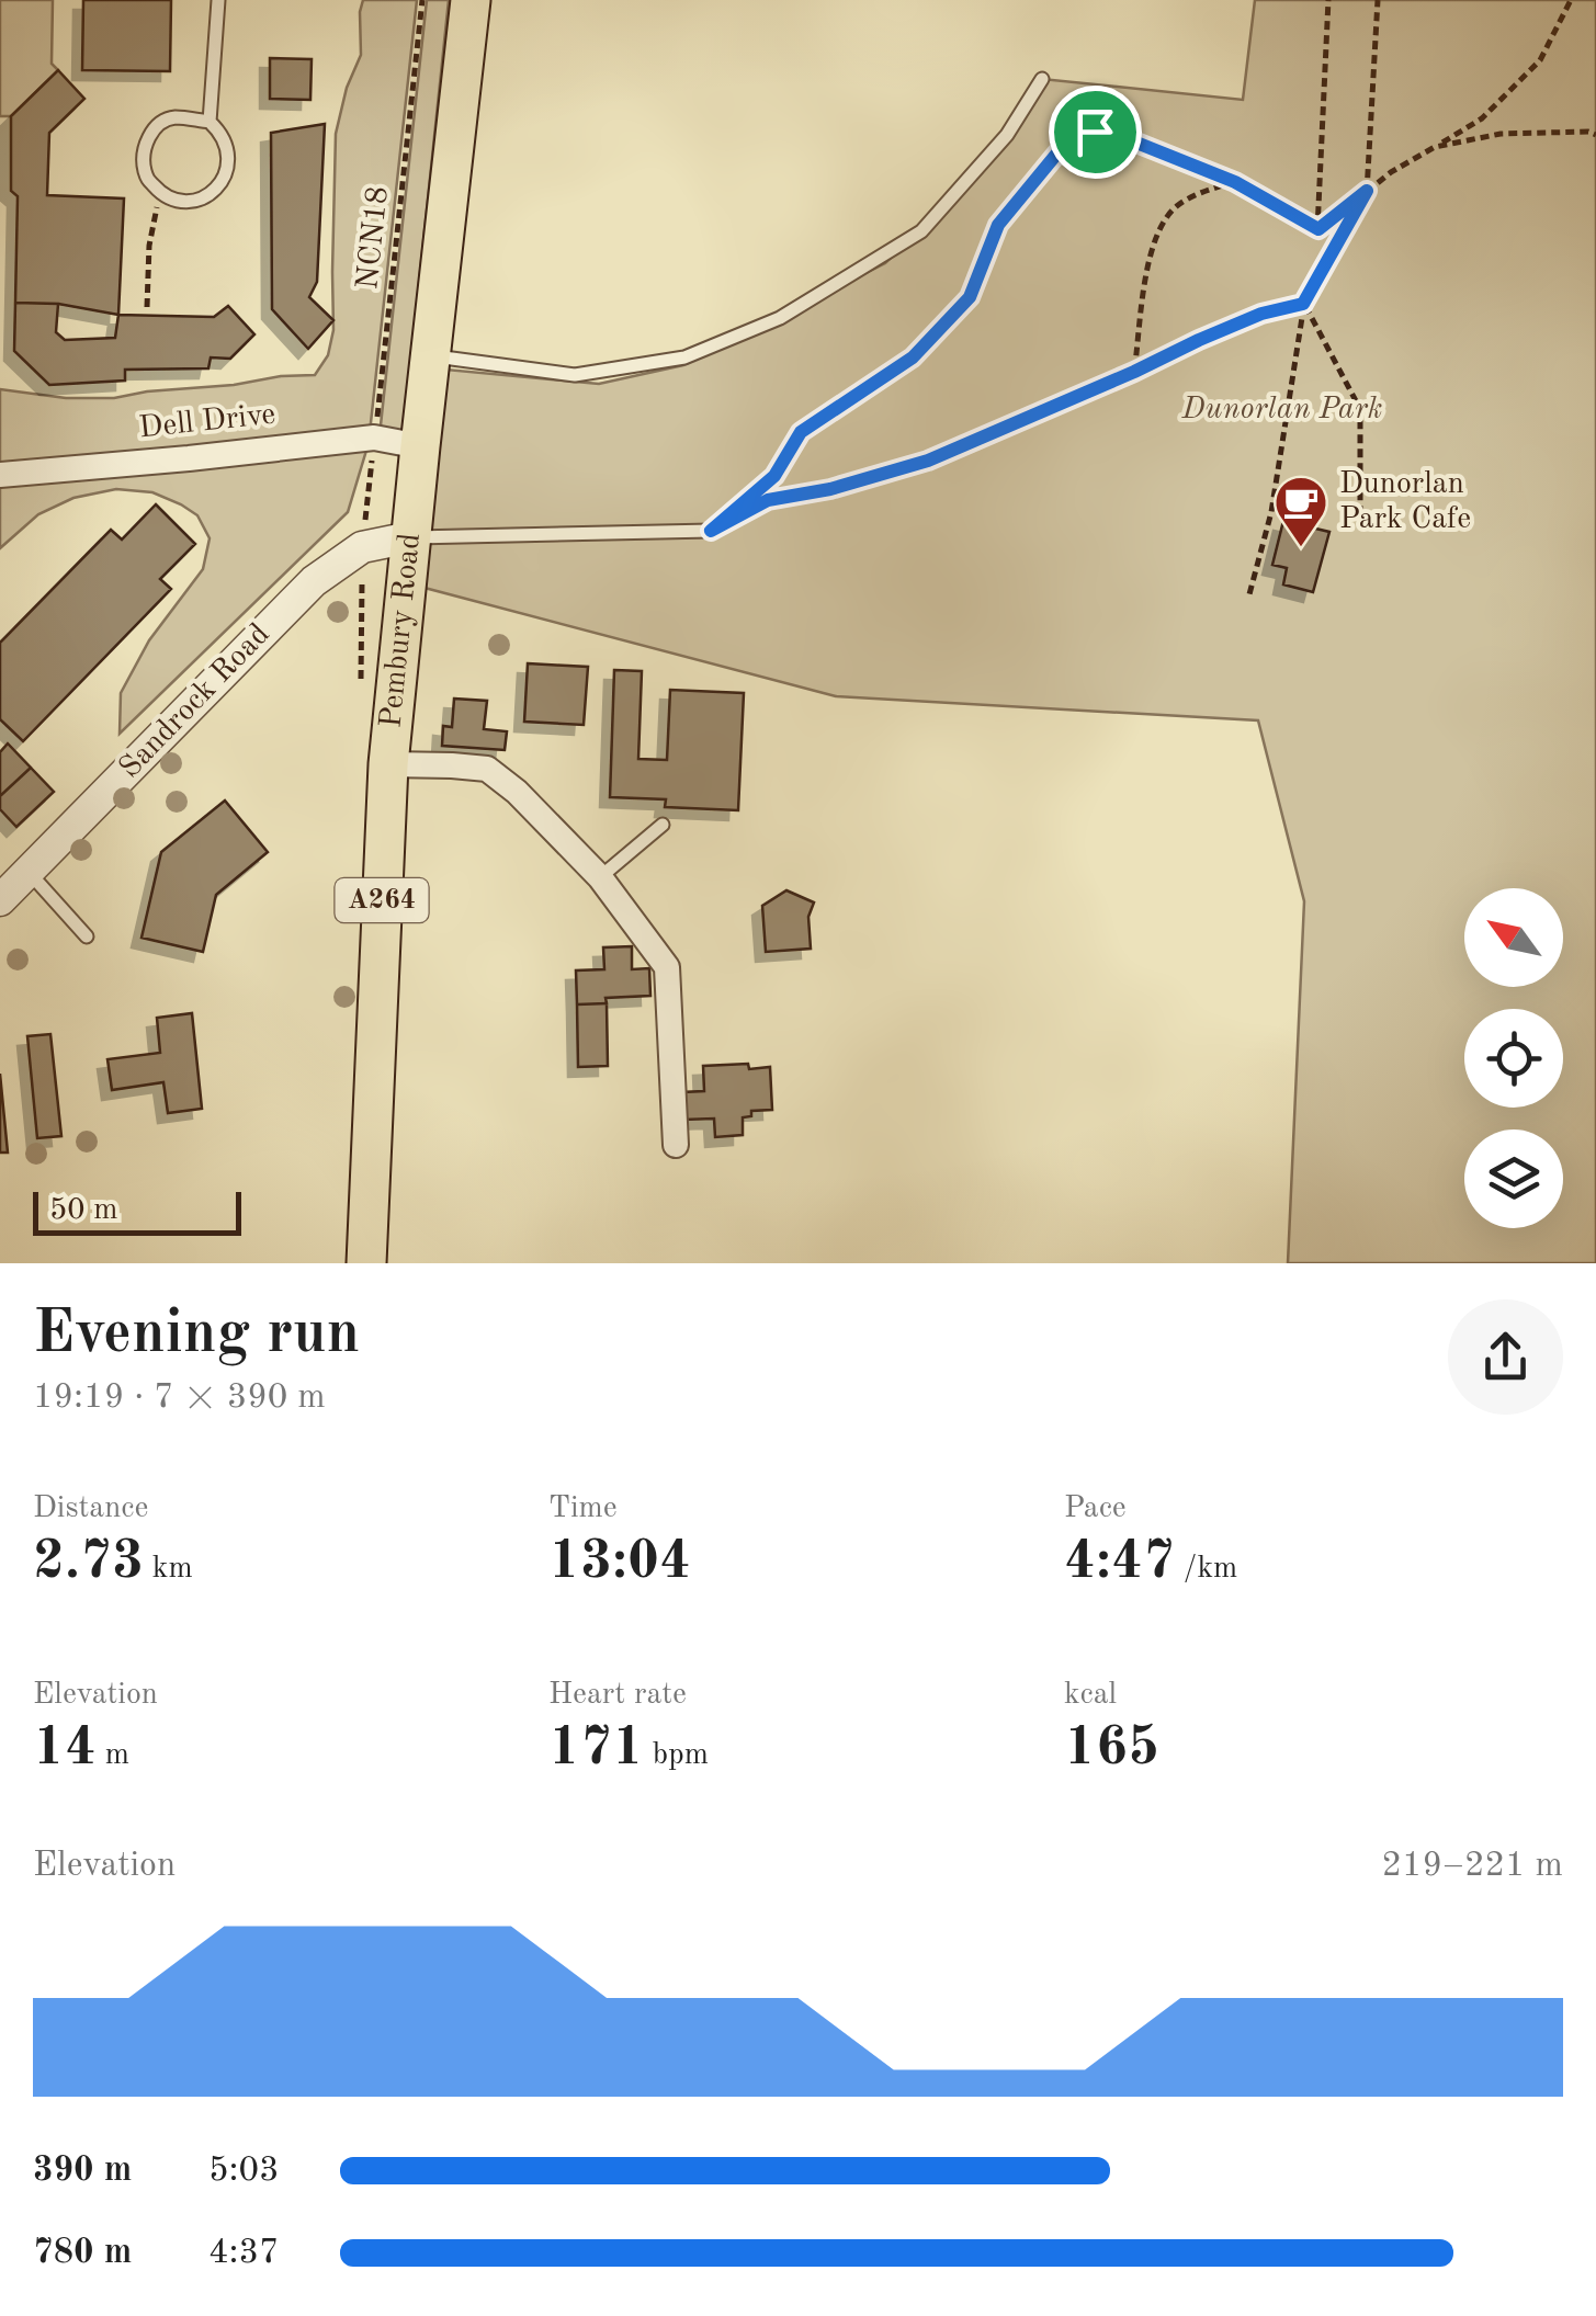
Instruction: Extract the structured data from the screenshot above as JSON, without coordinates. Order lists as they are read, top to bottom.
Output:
{
  "streets": {
    "main road": ["Pembury Road", "A264"],
    "street": ["Dell Drive", "Sandrock Road"],
    "path": ["NCN18"]
  },
  "crossings": [
    ["NCN18", "Dell Drive"],
    ["Dell Drive", "Pembury Road"],
    ["Pembury Road", "Sandrock Road"]
  ],
  "parks": ["Dunorlan Park"],
  "places": {
    "cafe": ["Dunorlan Park Cafe"]
  },
  "scale_bar": "50 m",
  "north": "top left",
  "page": {
    "scale": "50 m",
    "heading": ["Evening run", "19:19 · 7 × 390 m"],
    "stats": [
      ["Distance", "2.73 km"],
      ["Time", "13:04"],
      ["Pace", "4:47 /km"],
      ["Elevation", "14 m"],
      ["Heart rate", "171 bpm"],
      ["kcal", "165"]
    ],
    "chart": ["Elevation", "219–221 m"],
    "list": [
      {
        "name": "390 m",
        "note": "5:03"
      },
      {
        "name": "780 m",
        "note": "4:37"
      }
    ]
  }
}
